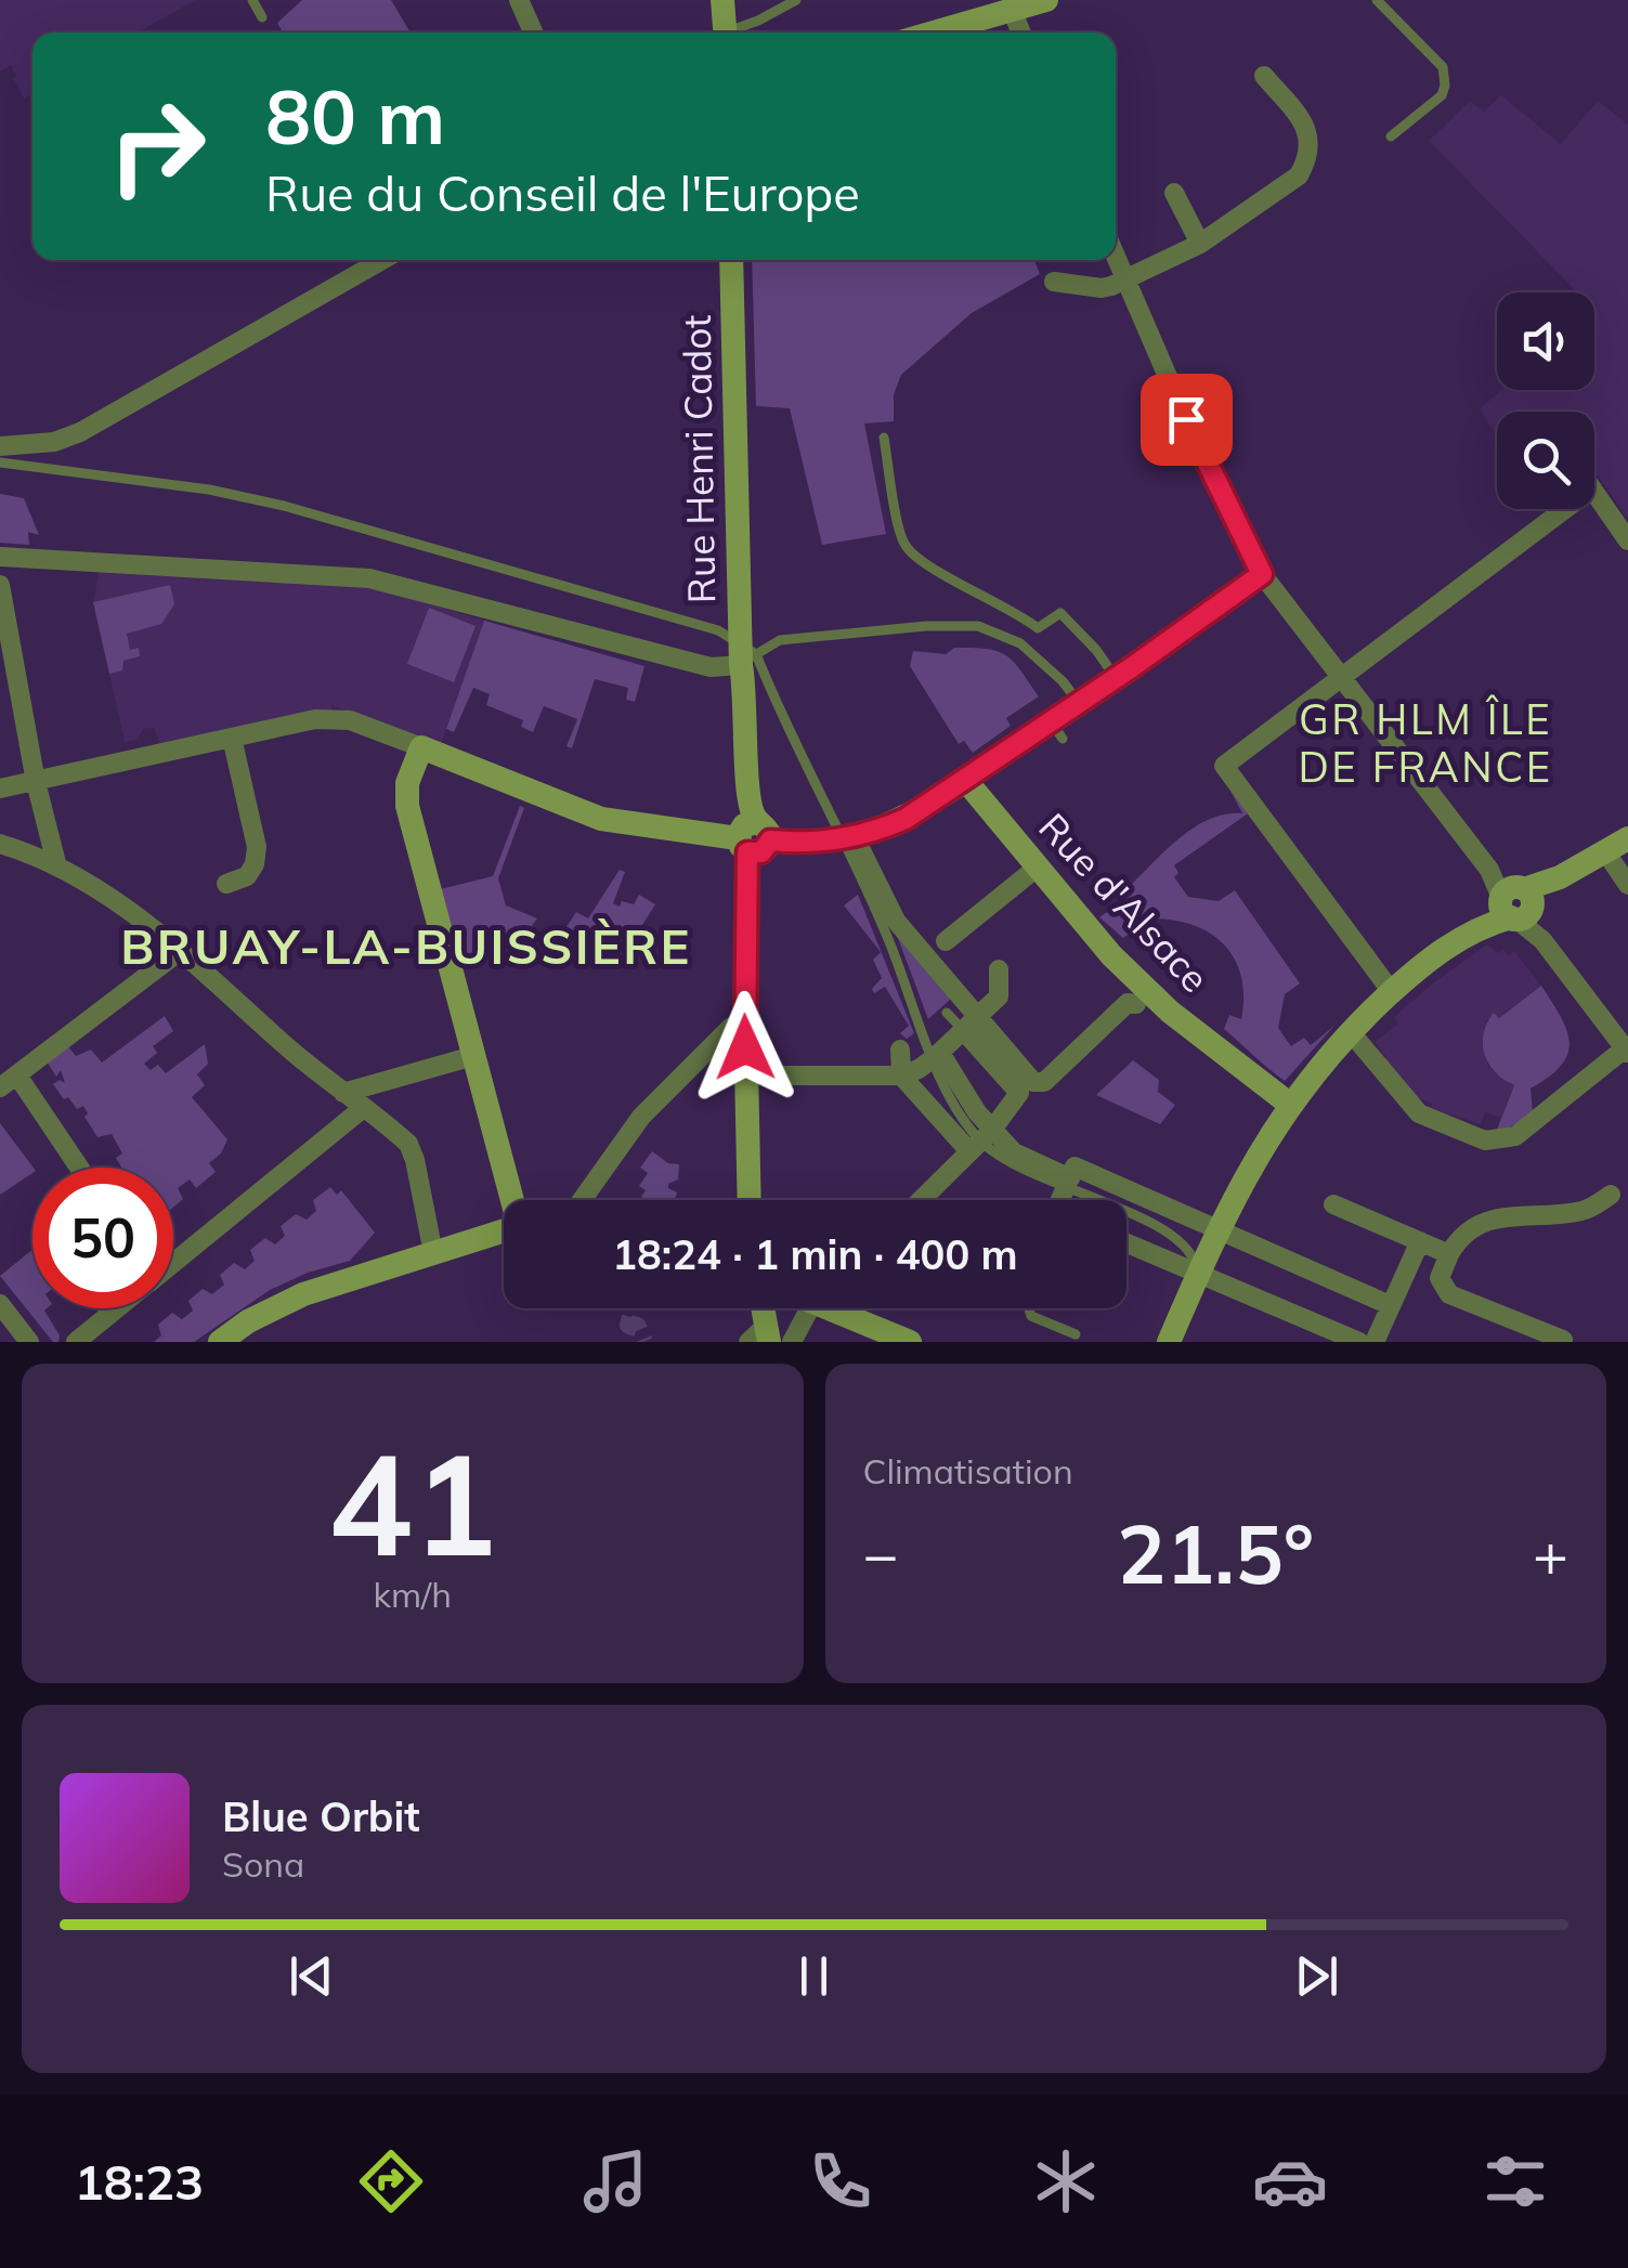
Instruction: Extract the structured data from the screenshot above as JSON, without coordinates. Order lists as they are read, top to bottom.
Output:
{
  "streets": {
    "main road": ["Rue Henri Cadot", "Rue d'Alsace"]
  },
  "districts": ["GR HLM ÎLE DE FRANCE", "BRUAY-LA-BUISSIÈRE"],
  "page": {
    "turn": ["80 m", "Rue du Conseil de l'Europe"],
    "limit": "50",
    "trip": "18:24 · 1 min · 400 m",
    "tile": [
      ["41", "km/h"],
      "Climatisation"
    ],
    "heat": ["−", "21.5°", "+"],
    "song": ["Blue Orbit", "Sona"],
    "tabs": "18:23"
  }
}
